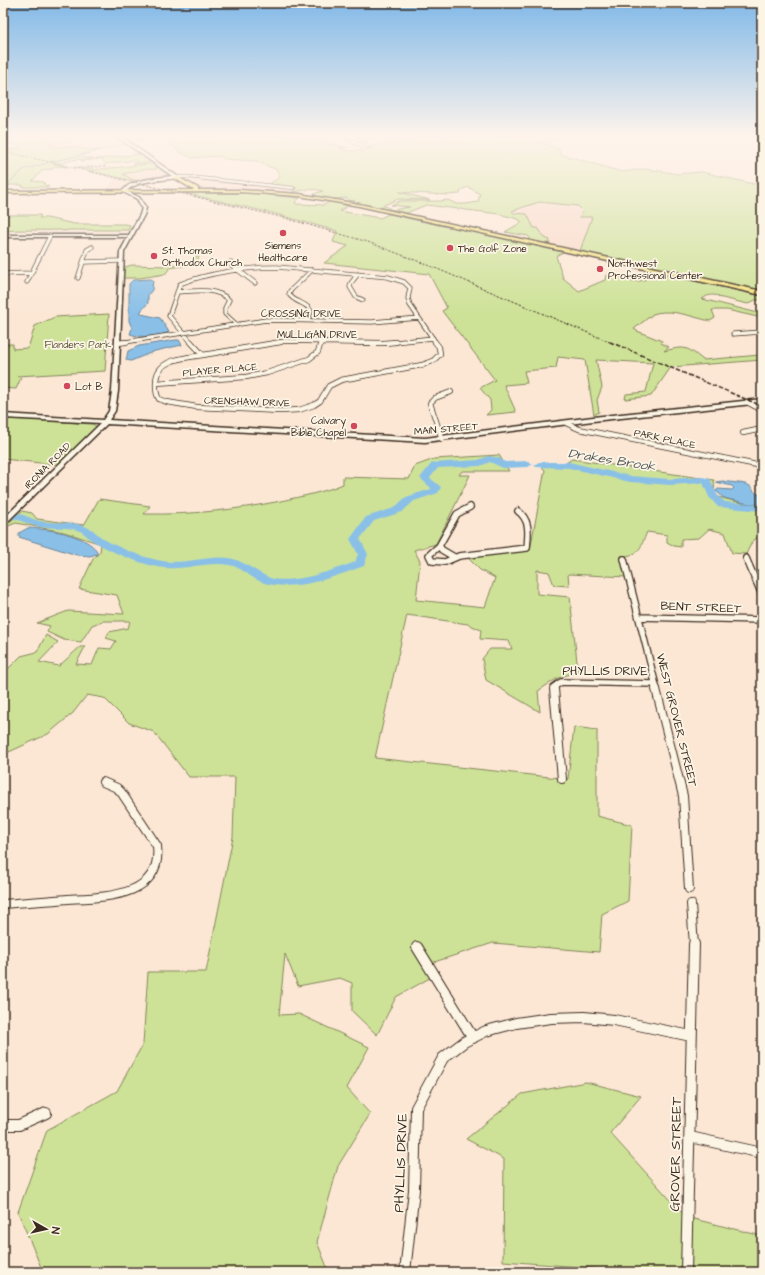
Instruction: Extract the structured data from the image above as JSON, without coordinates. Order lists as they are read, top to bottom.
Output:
{
  "streets": {
    "street": [
      "CROSSING DRIVE",
      "MULLIGAN DRIVE",
      "PLAYER PLACE",
      "CRENSHAW DRIVE",
      "MAIN STREET",
      "PARK PLACE",
      "IRONIA ROAD",
      "BENT STREET",
      "PHYLLIS DRIVE",
      "WEST GROVER STREET",
      "GROVER STREET"
    ]
  },
  "crossings": [
    ["CROSSING DRIVE", "CRENSHAW DRIVE"],
    ["MULLIGAN DRIVE", "PLAYER PLACE"],
    ["MULLIGAN DRIVE", "CRENSHAW DRIVE"],
    ["PLAYER PLACE", "CRENSHAW DRIVE"],
    ["MAIN STREET", "PARK PLACE"],
    ["MAIN STREET", "IRONIA ROAD"],
    ["BENT STREET", "WEST GROVER STREET"],
    ["PHYLLIS DRIVE", "WEST GROVER STREET"],
    ["PHYLLIS DRIVE", "GROVER STREET"]
  ],
  "water": ["Drakes Brook"],
  "parks": ["Flanders Park"],
  "places": [
    "Siemens Healthcare",
    "The Golf Zone",
    "St. Thomas Orthodox Church",
    "Northwest Professional Center",
    "Lot B",
    "Calvary Bible Chapel"
  ],
  "north": "right"
}
